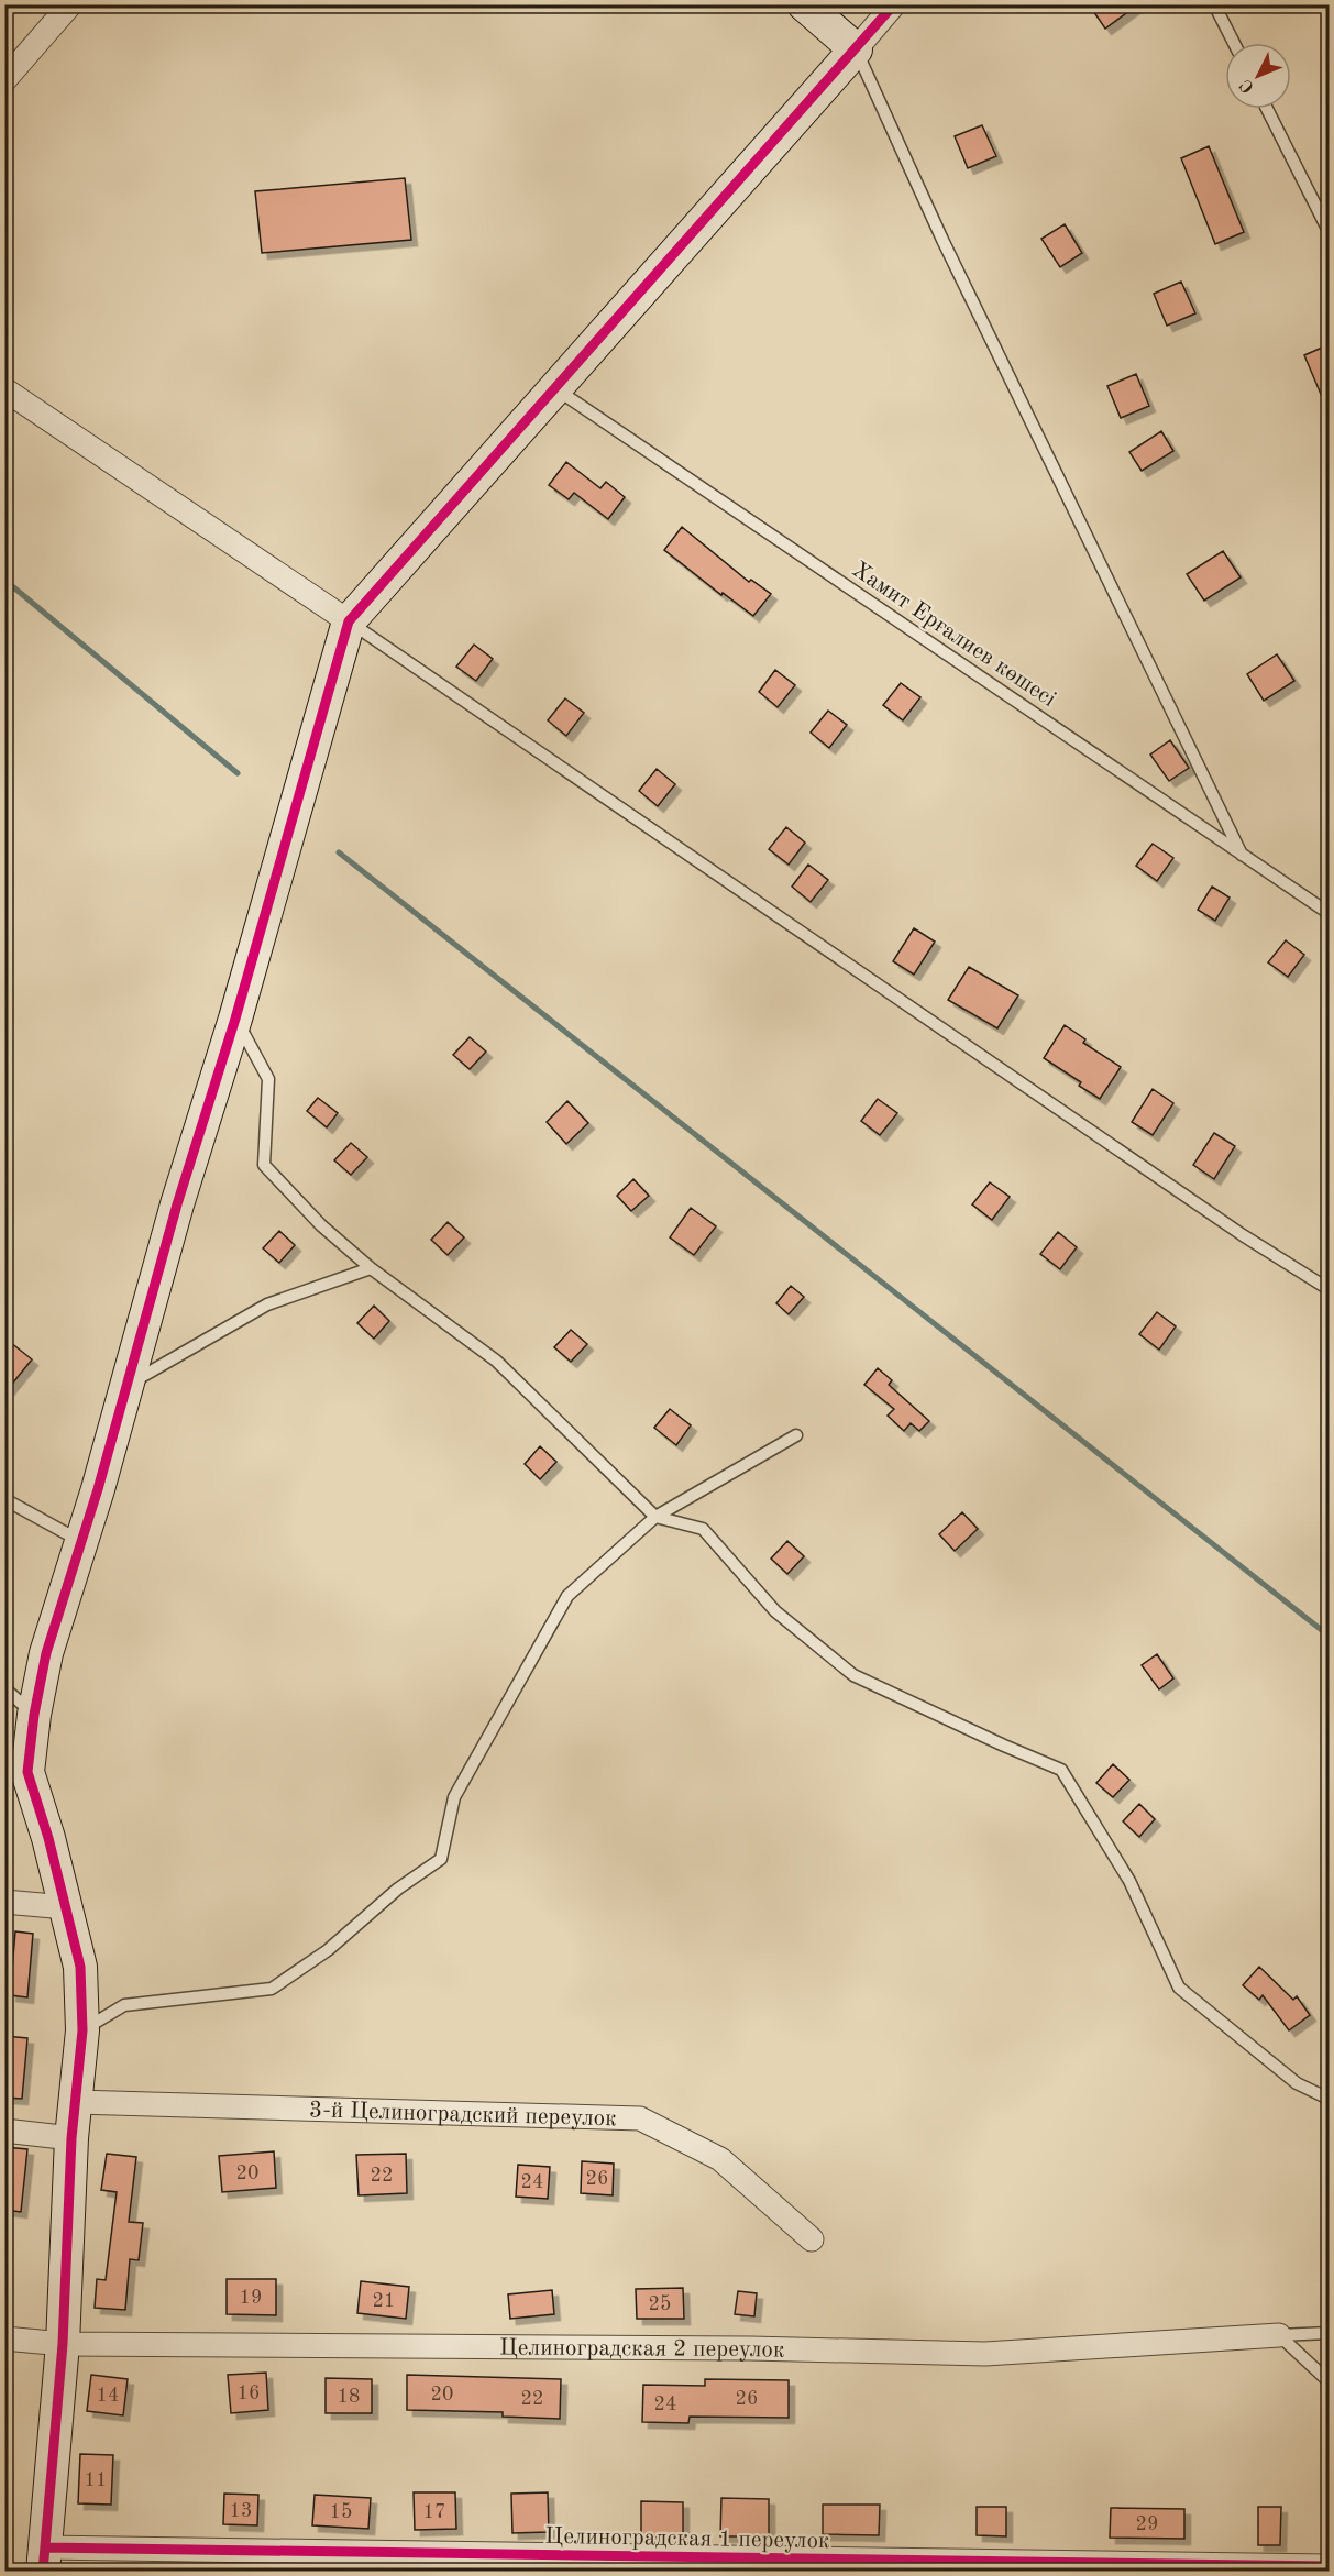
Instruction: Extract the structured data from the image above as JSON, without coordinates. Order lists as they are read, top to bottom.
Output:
{
  "streets": {
    "street": ["3-й Целиноградский переулок", "Целиноградская 2 переулок", "Целиноградская 1 переулок"],
    "lane": ["Хамит Ерғалиев көшесі"]
  },
  "house_numbers": [
    "20",
    "22",
    "26",
    "24",
    "19",
    "21",
    "25",
    "16",
    "20",
    "14",
    "18",
    "22",
    "26",
    "24",
    "11",
    "13",
    "15",
    "17",
    "29"
  ],
  "north": "bottom left"
}
